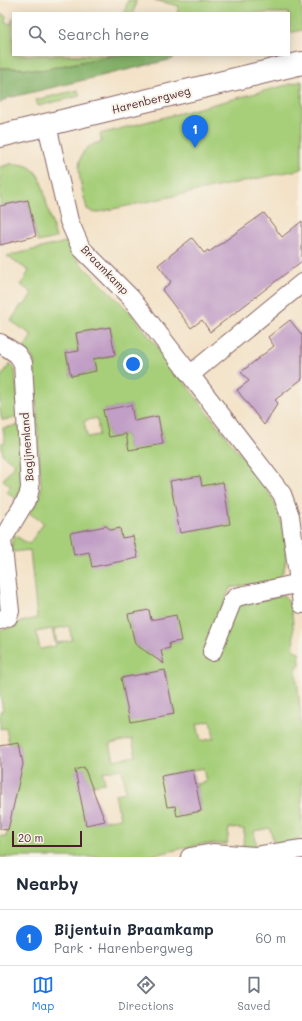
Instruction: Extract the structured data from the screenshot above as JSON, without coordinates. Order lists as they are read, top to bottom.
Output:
{
  "streets": {
    "street": ["Harenbergweg", "Braamkamp", "Bagijnenland"]
  },
  "crossings": [
    ["Harenbergweg", "Braamkamp"]
  ],
  "scale_bar": "20 m",
  "page": {
    "search": "Search here",
    "pins": "1",
    "scale": "20 m",
    "heading": "Nearby",
    "list": [
      {
        "mark": "1",
        "name": "Bijentuin Braamkamp",
        "note": "Park · Harenbergweg",
        "value": "60 m"
      }
    ],
    "nav": ["Map", "Directions", "Saved"]
  }
}
